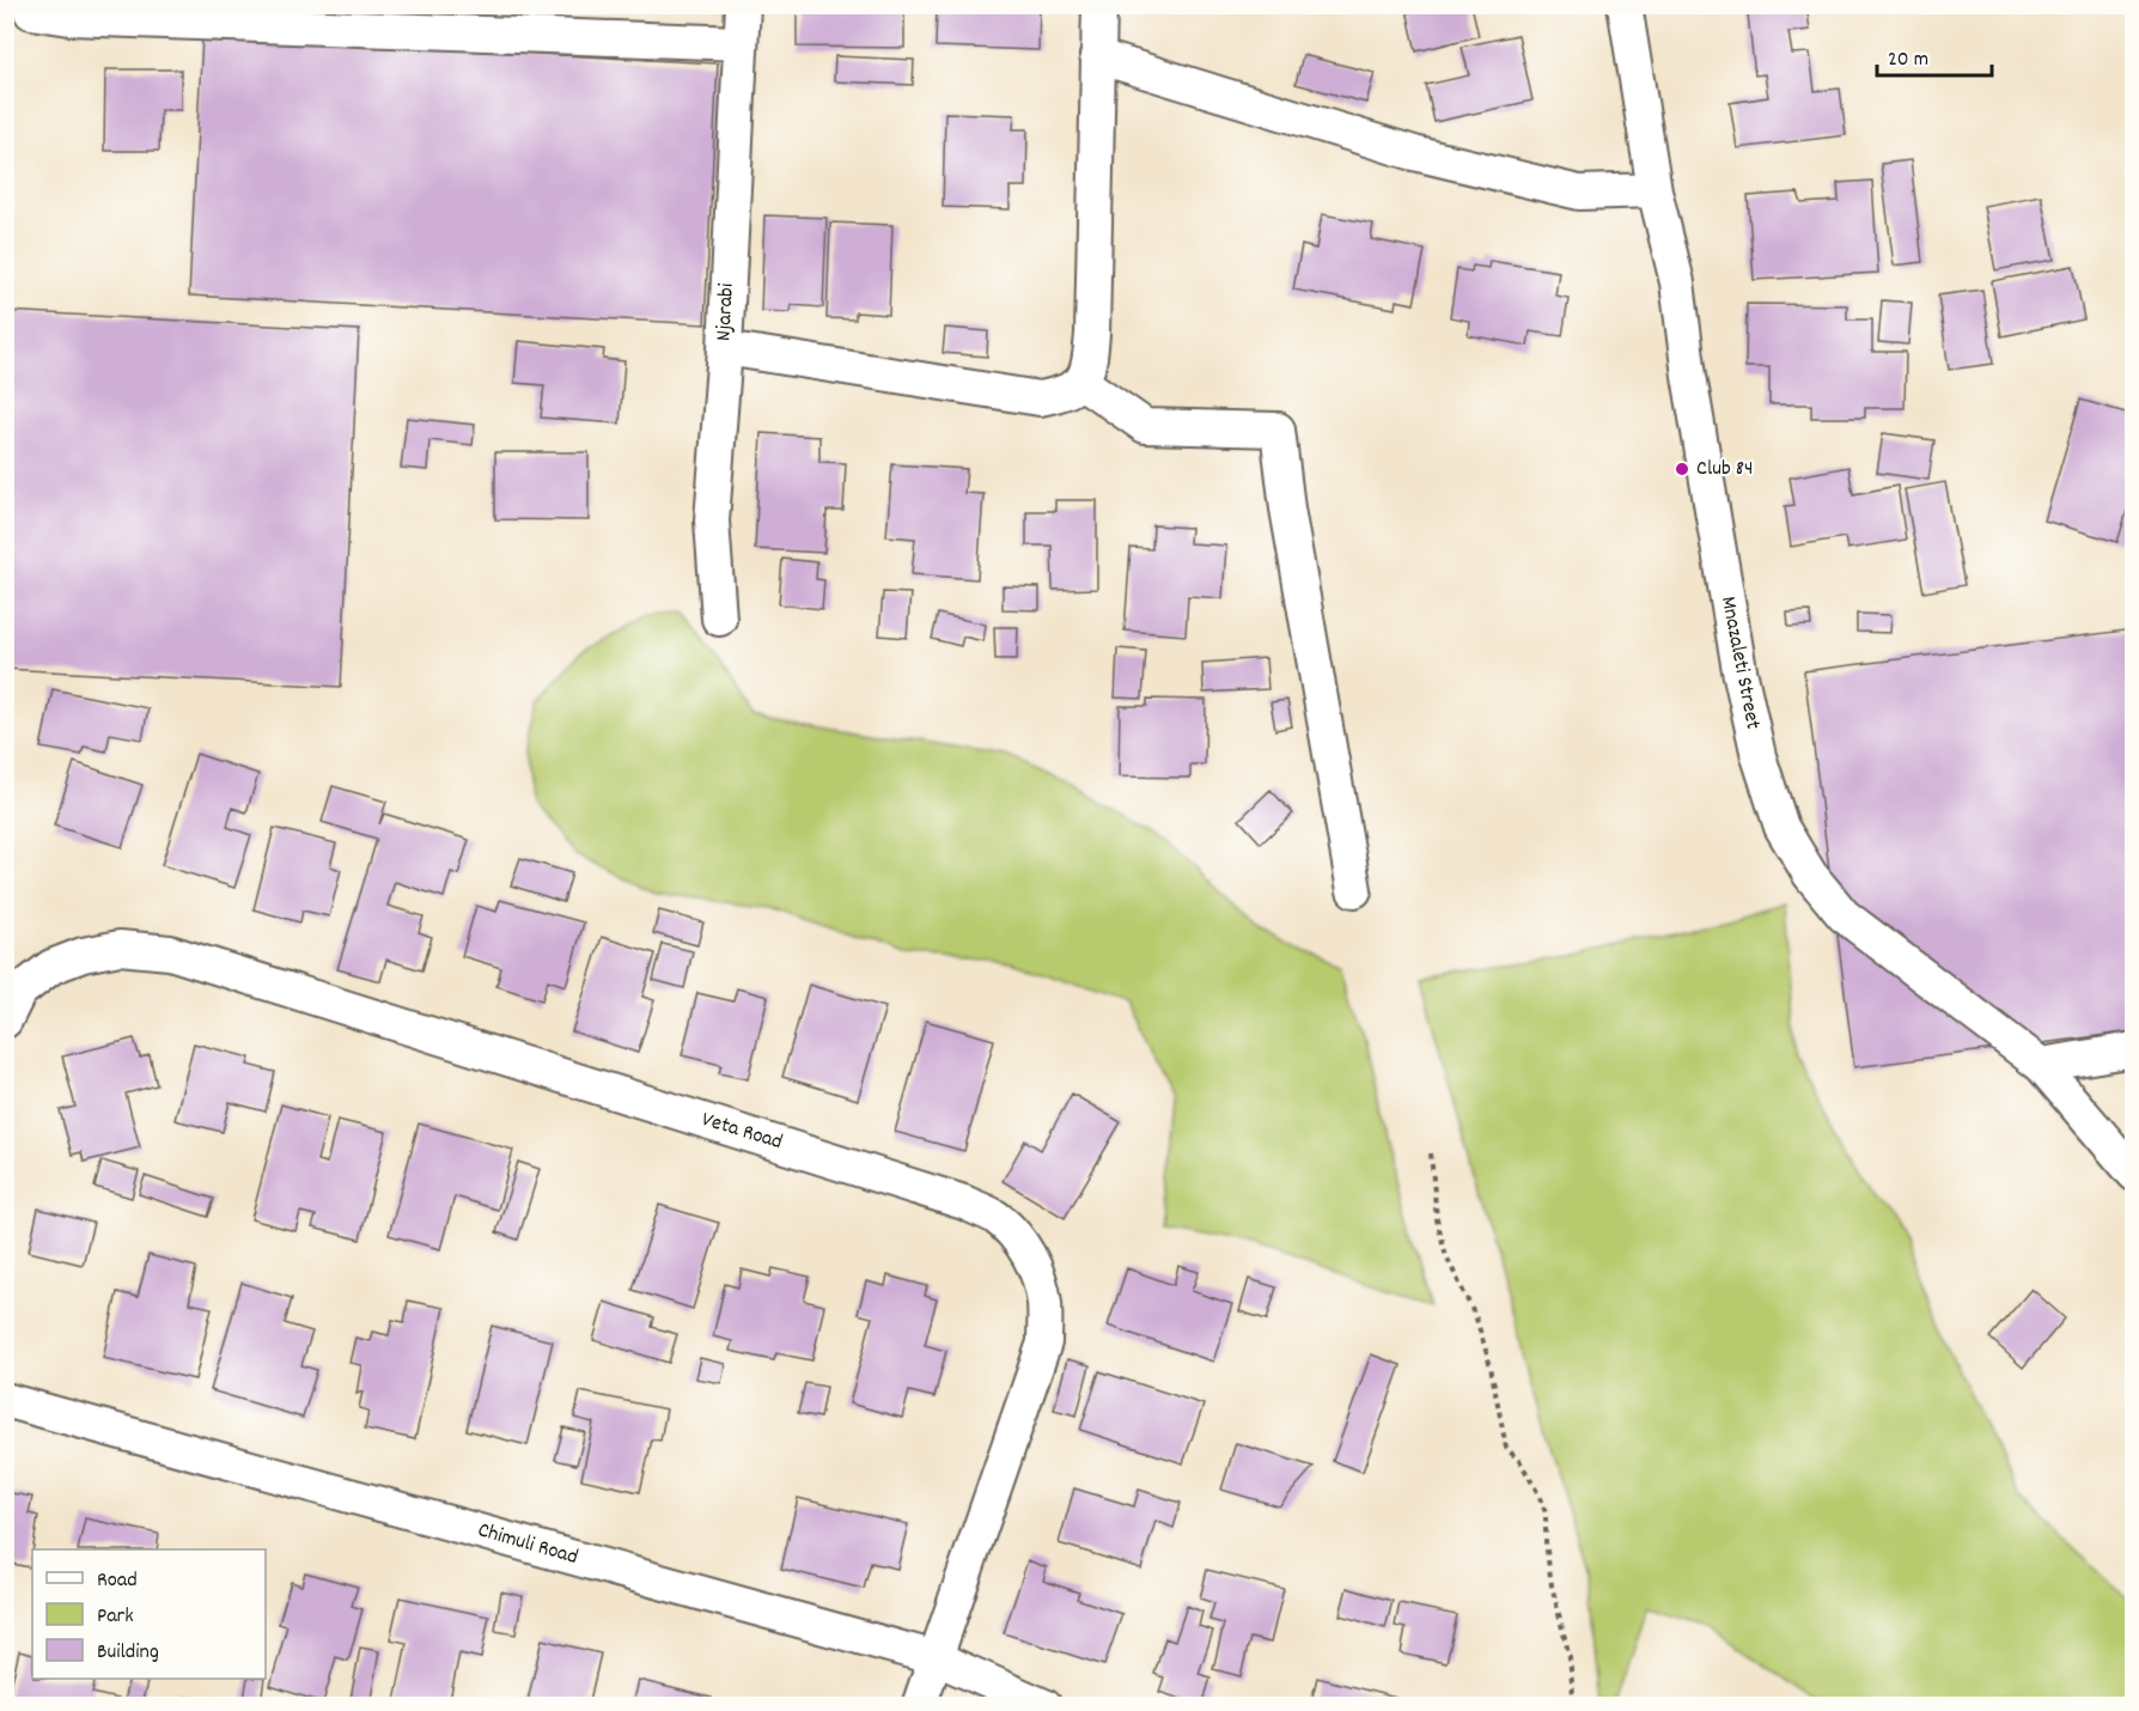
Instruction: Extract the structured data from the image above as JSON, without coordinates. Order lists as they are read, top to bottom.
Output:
{
  "streets": {
    "street": [
      "Njarabi",
      "Mnazaleti Street",
      "Veta Road",
      "Chimuli Road"
    ]
  },
  "crossings": [
    ["Veta Road", "Chimuli Road"]
  ],
  "places": ["Club 84"],
  "legend": ["Road", "Park", "Building"],
  "scale_bar": "20 m"
}
